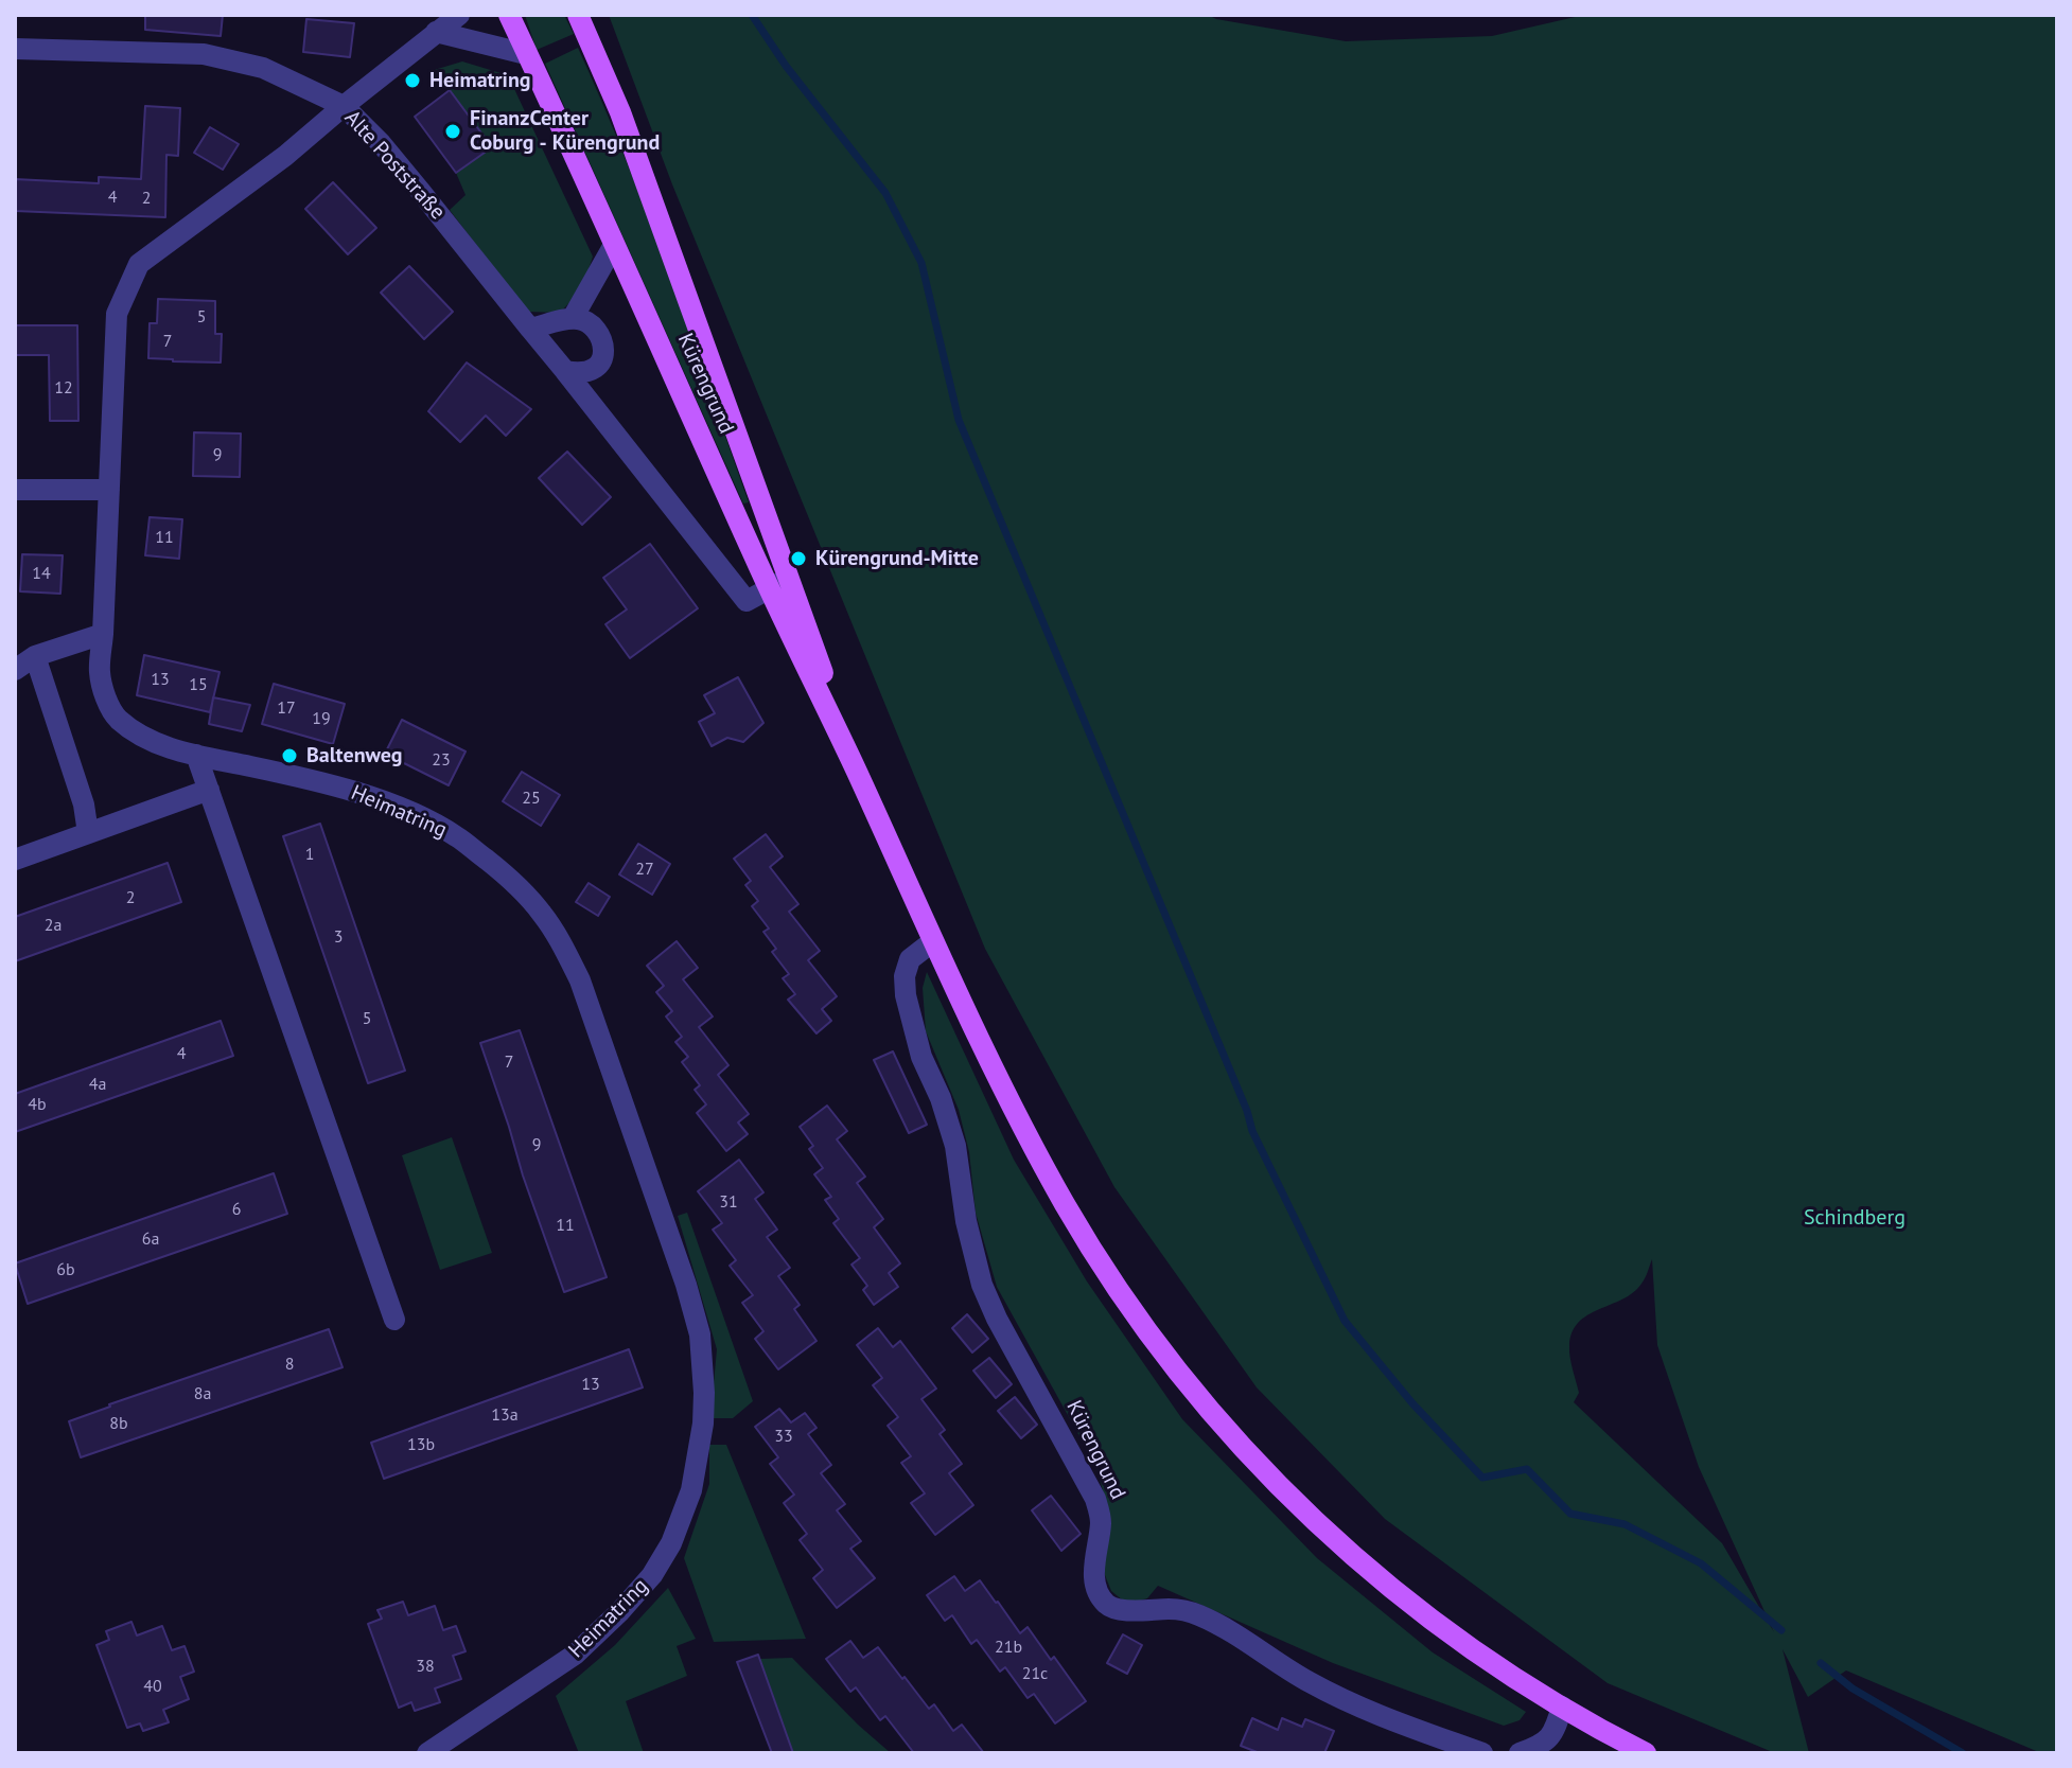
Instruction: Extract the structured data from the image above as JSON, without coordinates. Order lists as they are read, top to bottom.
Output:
{
  "streets": {
    "main road": ["Kürengrund"],
    "street": ["Alte Poststraße", "Heimatring"]
  },
  "crossings": [
    ["Alte Poststraße", "Kürengrund"],
    ["Alte Poststraße", "Heimatring"]
  ],
  "parks": ["Schindberg"],
  "places": [
    "Heimatring",
    "FinanzCenter Coburg - Kürengrund",
    "Kürengrund-Mitte",
    "Baltenweg"
  ],
  "house_numbers": [
    "4",
    "2",
    "5",
    "7",
    "12",
    "9",
    "11",
    "14",
    "13",
    "15",
    "17",
    "19",
    "23",
    "25",
    "1",
    "27",
    "2",
    "2a",
    "3",
    "5",
    "4",
    "7",
    "4a",
    "4b",
    "9",
    "31",
    "6",
    "11",
    "6a",
    "6b",
    "8",
    "13",
    "8a",
    "13a",
    "8b",
    "33",
    "13b",
    "21b",
    "38",
    "21c",
    "40"
  ]
}
